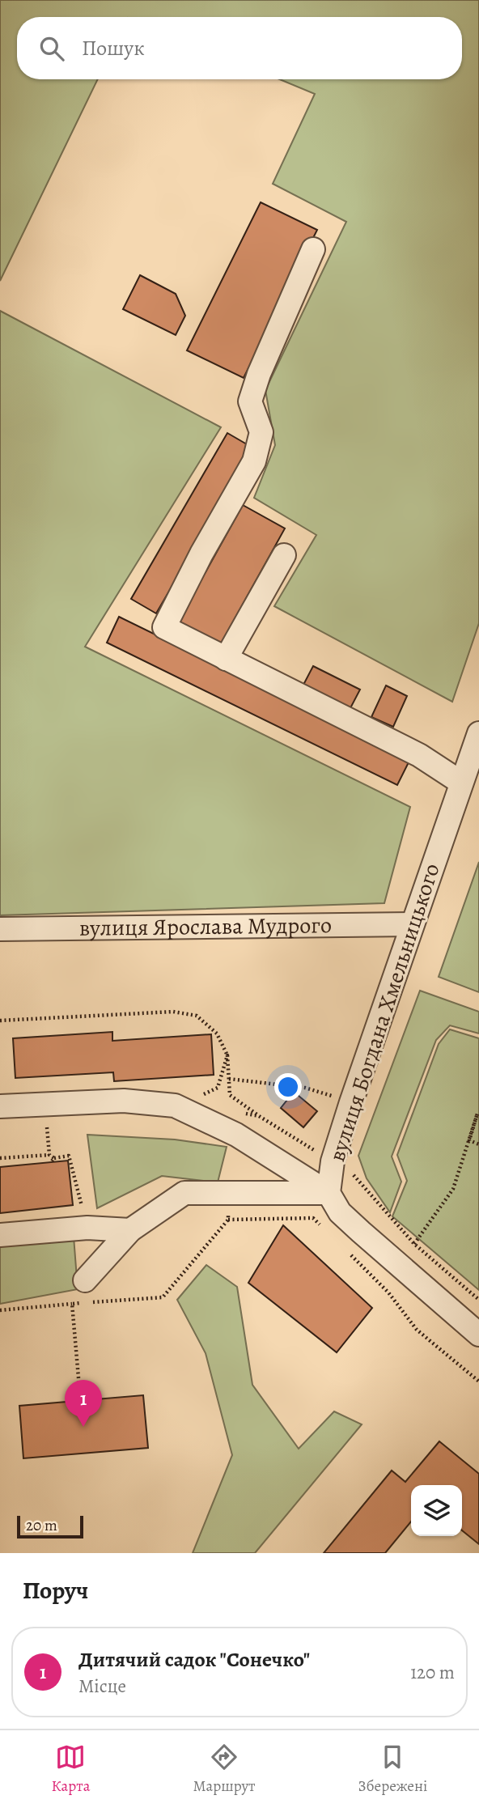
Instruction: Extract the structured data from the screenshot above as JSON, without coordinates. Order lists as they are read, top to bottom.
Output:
{
  "streets": {
    "street": ["вулиця Ярослава Мудрого", "вулиця Богдана Хмельницького"]
  },
  "crossings": [
    ["вулиця Ярослава Мудрого", "вулиця Богдана Хмельницького"]
  ],
  "scale_bar": "20 m",
  "page": {
    "search": "Пошук",
    "pins": "1",
    "scale": "20 m",
    "heading": "Поруч",
    "list": [
      {
        "mark": "1",
        "name": "Дитячий садок \"Сонечко\"",
        "note": "Місце",
        "value": "120 m"
      }
    ],
    "nav": ["Карта", "Маршрут", "Збережені"]
  }
}
